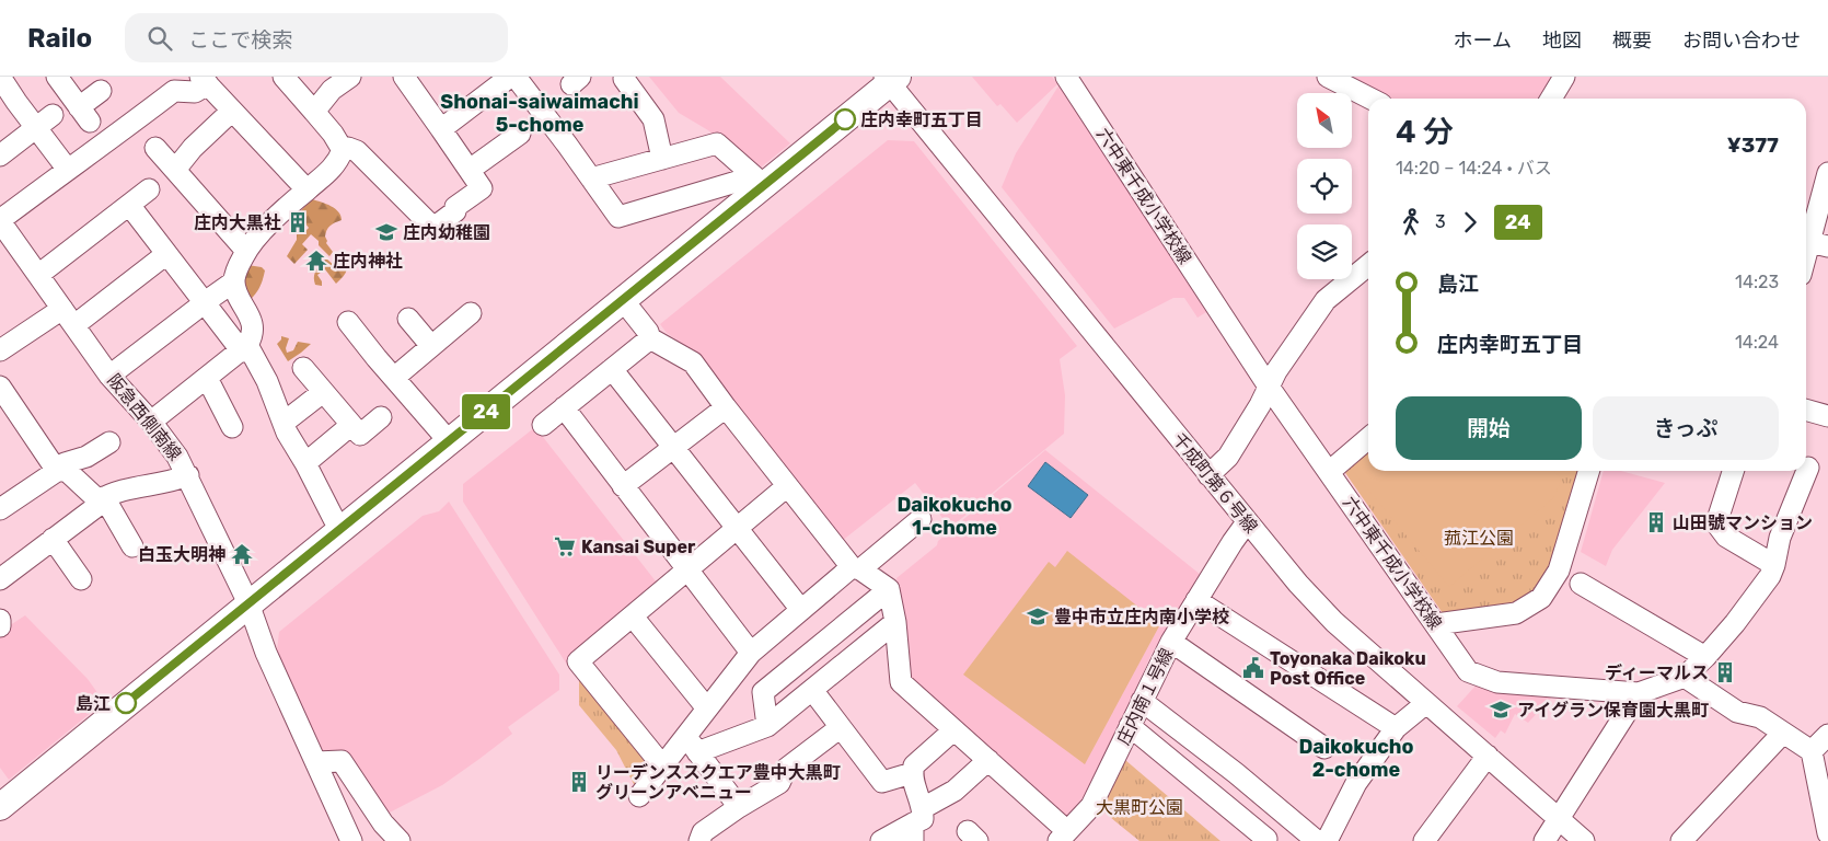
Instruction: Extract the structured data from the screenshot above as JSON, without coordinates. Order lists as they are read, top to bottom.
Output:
{
  "streets": {
    "street": [
      "六中東千成小学校線",
      "阪急西側南線",
      "千成町第６号線",
      "庄内南１号線"
    ]
  },
  "crossings": [
    ["千成町第６号線", "庄内南１号線"]
  ],
  "districts": ["Shonai-saiwaimachi 5-chome", "Daikokucho 1-chome", "Daikokucho 2-chome"],
  "parks": ["菰江公園", "大黒町公園"],
  "places": {
    "other": ["庄内幸町五丁目", "島江"],
    "building": [
      "庄内大黒社",
      "山田號マンション",
      "ディーマルス",
      "リーデンススクエア豊中大黒町 グリーンアベニュー"
    ],
    "school or university": ["庄内幼稚園", "豊中市立庄内南小学校", "アイグラン保育園大黒町"],
    "temple": ["庄内神社", "白玉大明神"],
    "supermarket": ["Kansai Super"],
    "public building": ["Toyonaka Daikoku Post Office"]
  },
  "lines": ["bus line 24"],
  "north": "top left",
  "page": {
    "header": "Railo",
    "search": "ここで検索",
    "nav": [
      "ホーム",
      "地図",
      "概要",
      "お問い合わせ"
    ],
    "on_map": "24",
    "heading": ["4 分", "14:20 – 14:24 · バス", "¥377"],
    "legs": ["3", "24"],
    "list": [
      {
        "name": "島江",
        "value": "14:23"
      },
      {
        "name": "庄内幸町五丁目",
        "value": "14:24"
      }
    ],
    "buttons": ["開始", "きっぷ"]
  }
}
